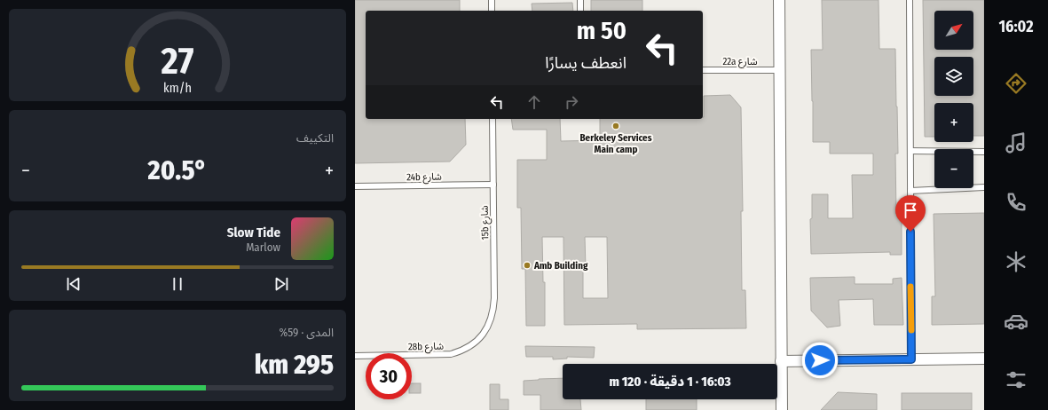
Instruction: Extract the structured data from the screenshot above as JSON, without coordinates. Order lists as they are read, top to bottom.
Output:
{
  "streets": {
    "lane": [
      "22a شارع",
      "24b شارع",
      "15b شارع",
      "28b شارع"
    ]
  },
  "crossings": [
    ["24b شارع", "15b شارع"],
    ["15b شارع", "28b شارع"]
  ],
  "places": ["Berkeley Services Main camp", "Amb Building"],
  "north": "top right",
  "page": {
    "tabs": "16:02",
    "map_buttons": ["+", "−"],
    "turn": ["50 m", "انعطف يسارًا"],
    "tile": [
      "التكييف",
      ["المدى · 59%", "295 km"]
    ],
    "heat": ["−", "20.5°", "+"],
    "song": ["Slow Tide", "Marlow"],
    "limit": "30",
    "trip": "16:03 · 1 دقيقة · 120 m",
    "gauge": ["27", "km/h"]
  }
}
